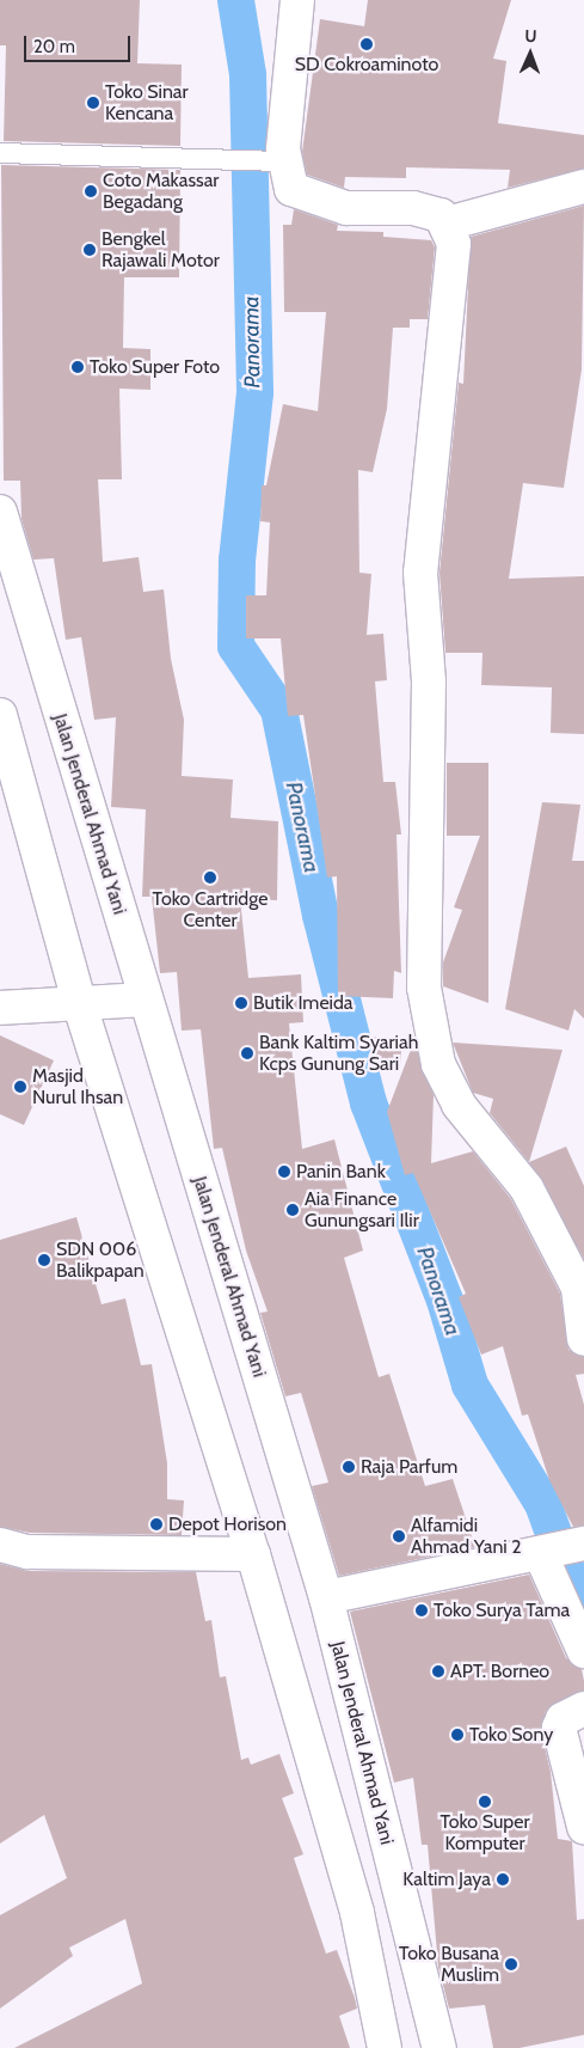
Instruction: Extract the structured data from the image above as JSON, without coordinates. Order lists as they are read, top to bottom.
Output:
{
  "streets": {
    "main road": ["Jalan Jenderal Ahmad Yani"]
  },
  "water": ["Panorama"],
  "places": [
    "SD Cokroaminoto",
    "Toko Sinar Kencana",
    "Coto Makassar Begadang",
    "Bengkel Rajawali Motor",
    "Toko Super Foto",
    "Toko Cartridge Center",
    "Butik Imeida",
    "Bank Kaltim Syariah Kcps Gunung Sari",
    "Masjid Nurul Ihsan",
    "Panin Bank",
    "Aia Finance Gunungsari Ilir",
    "SDN 006 Balikpapan",
    "Raja Parfum",
    "Depot Horison",
    "Alfamidi Ahmad Yani 2",
    "Toko Surya Tama",
    "APT. Borneo",
    "Toko Sony",
    "Toko Super Komputer",
    "Kaltim Jaya",
    "Toko Busana Muslim"
  ],
  "scale_bar": "20 m",
  "north": "top"
}
